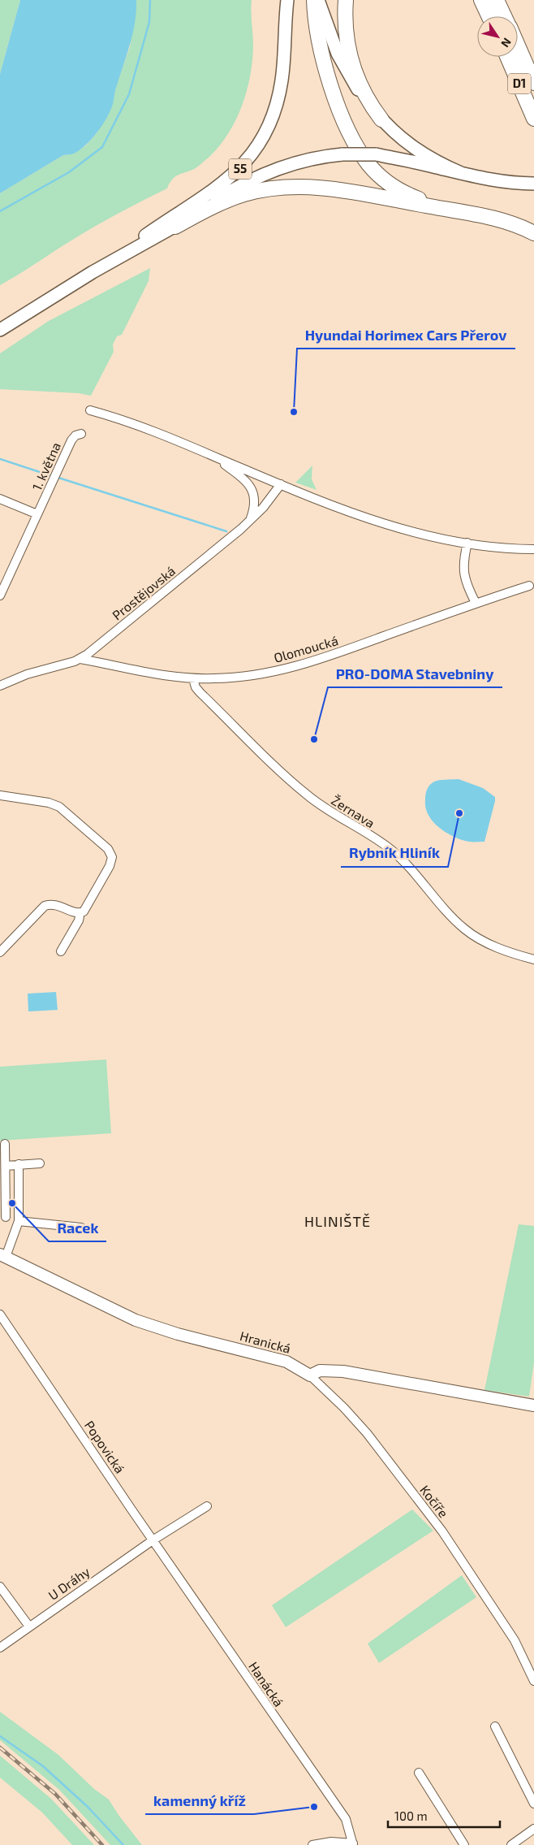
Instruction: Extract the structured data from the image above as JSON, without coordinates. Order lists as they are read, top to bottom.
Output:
{
  "streets": {
    "highway": ["D1"],
    "main road": ["55", "Hranická"],
    "street": [
      "1. května",
      "Prostějovská",
      "Olomoucká",
      "Žernava",
      "Popovická",
      "Kočíře",
      "U Dráhy",
      "Hanácká"
    ]
  },
  "crossings": [
    ["Prostějovská", "Olomoucká"],
    ["Olomoucká", "Žernava"],
    ["Hranická", "Kočíře"],
    ["Popovická", "U Dráhy"],
    ["Popovická", "Hanácká"],
    ["U Dráhy", "Hanácká"]
  ],
  "districts": ["HLINIŠTĚ"],
  "places": [
    "Hyundai Horimex Cars Přerov",
    "PRO-DOMA Stavebniny",
    "Rybník Hliník",
    "Racek",
    "kamenný kříž"
  ],
  "scale_bar": "100 m",
  "north": "bottom right"
}
